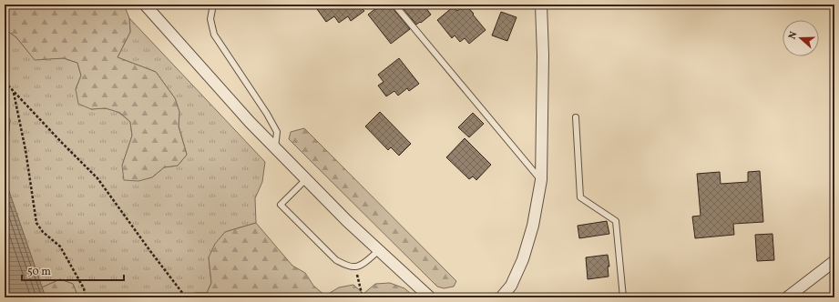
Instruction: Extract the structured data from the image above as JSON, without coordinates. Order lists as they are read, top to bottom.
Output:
{
  "scale_bar": "50 m",
  "north": "left"
}
